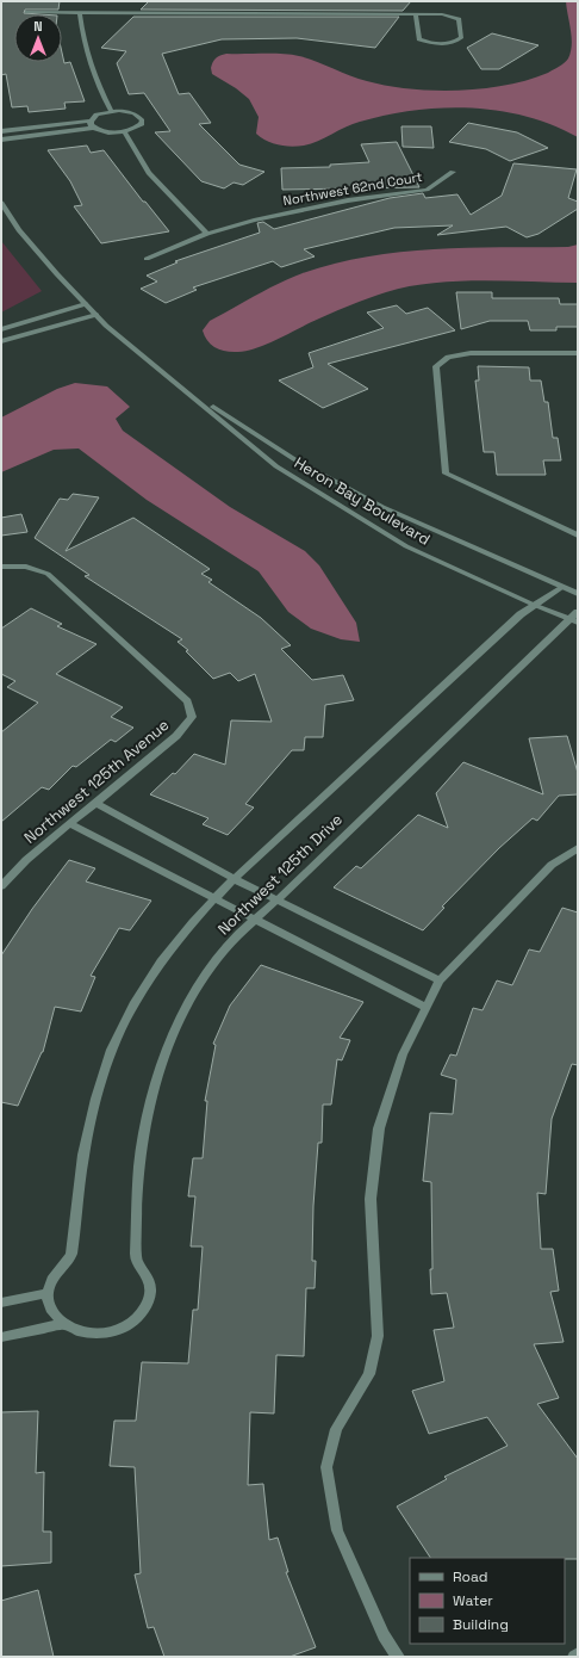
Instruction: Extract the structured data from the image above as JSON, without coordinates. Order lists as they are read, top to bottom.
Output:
{
  "streets": {
    "street": [
      "Northwest 62nd Court",
      "Heron Bay Boulevard",
      "Northwest 125th Avenue",
      "Northwest 125th Drive"
    ]
  },
  "crossings": [
    ["Heron Bay Boulevard", "Northwest 125th Drive"]
  ],
  "legend": ["Road", "Water", "Building"],
  "north": "top"
}
